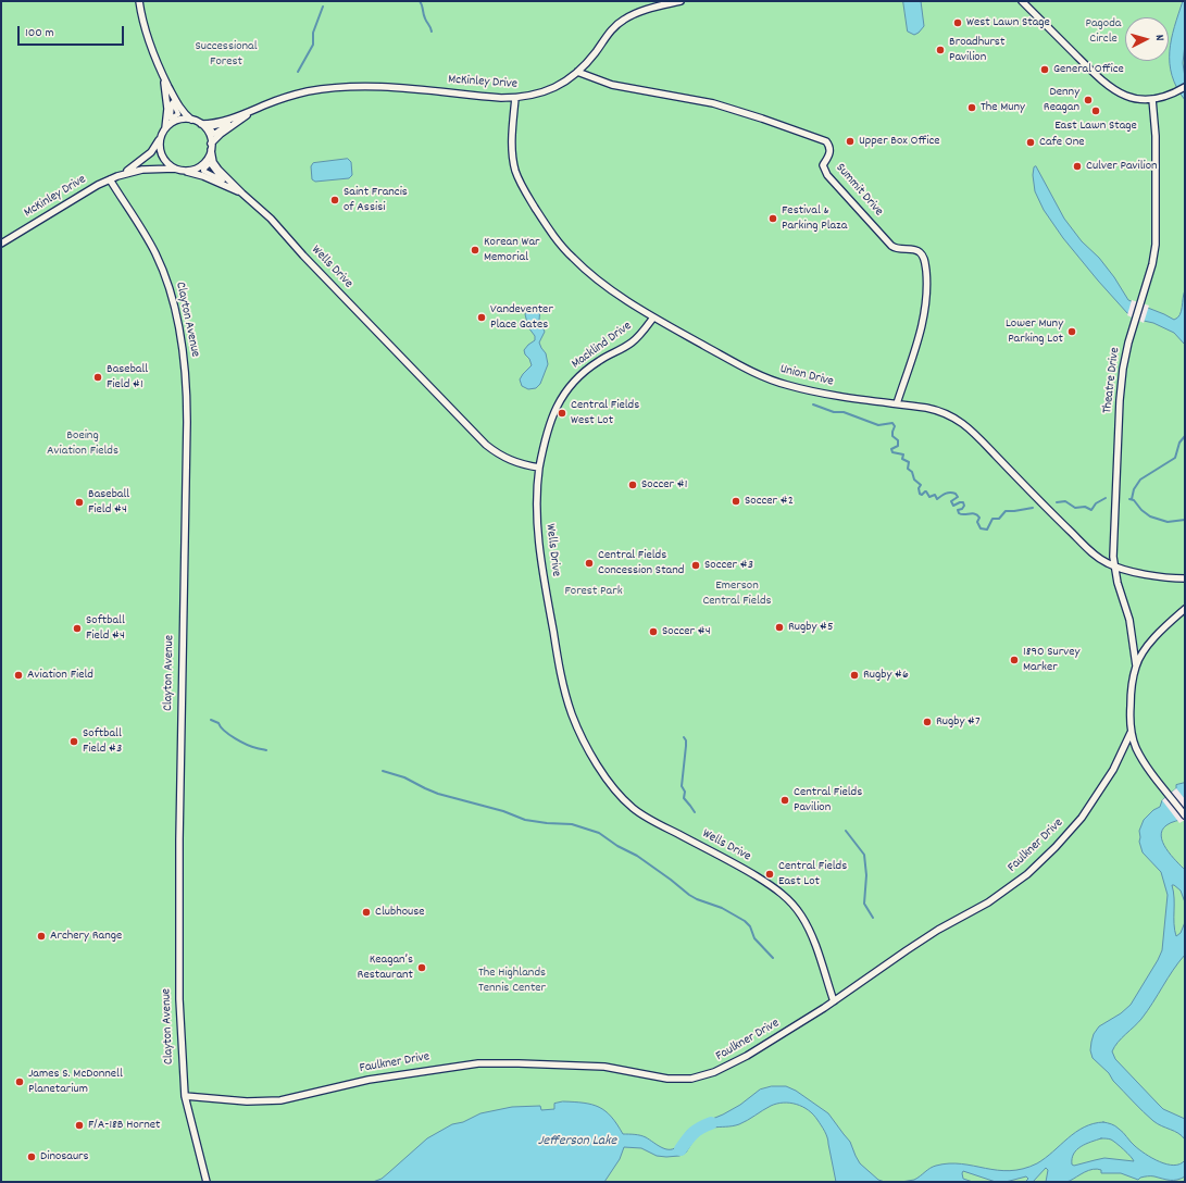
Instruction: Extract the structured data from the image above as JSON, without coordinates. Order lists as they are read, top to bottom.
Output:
{
  "streets": {
    "street": [
      "McKinley Drive",
      "Summit Drive",
      "Wells Drive",
      "Clayton Avenue",
      "Macklind Drive",
      "Union Drive",
      "Theatre Drive",
      "Faulkner Drive"
    ]
  },
  "crossings": [
    ["McKinley Drive", "Summit Drive"],
    ["McKinley Drive", "Wells Drive"],
    ["McKinley Drive", "Clayton Avenue"],
    ["McKinley Drive", "Union Drive"],
    ["Summit Drive", "Union Drive"],
    ["Wells Drive", "Macklind Drive"],
    ["Wells Drive", "Faulkner Drive"],
    ["Clayton Avenue", "Faulkner Drive"],
    ["Macklind Drive", "Union Drive"],
    ["Union Drive", "Theatre Drive"]
  ],
  "water": ["Jefferson Lake"],
  "parks": [
    "Pagoda Circle",
    "Successional Forest",
    "Boeing Aviation Fields",
    "Emerson Central Fields",
    "Forest Park",
    "The Highlands Tennis Center"
  ],
  "places": [
    "West Lawn Stage",
    "Broadhurst Pavilion",
    "General Office",
    "Denny Reagan",
    "The Muny",
    "East Lawn Stage",
    "Upper Box Office",
    "Cafe One",
    "Culver Pavilion",
    "Saint Francis of Assisi",
    "Festival & Parking Plaza",
    "Korean War Memorial",
    "Vandeventer Place Gates",
    "Lower Muny Parking Lot",
    "Baseball Field #1",
    "Central Fields West Lot",
    "Soccer #1",
    "Soccer #2",
    "Baseball Field #4",
    "Central Fields Concession Stand",
    "Soccer #3",
    "Rugby #5",
    "Softball Field #4",
    "Soccer #4",
    "1890 Survey Marker",
    "Aviation Field",
    "Rugby #6",
    "Rugby #7",
    "Softball Field #3",
    "Central Fields Pavilion",
    "Central Fields East Lot",
    "Clubhouse",
    "Archery Range",
    "Keagan’s Restaurant",
    "James S. McDonnell Planetarium",
    "F/A-18B Hornet",
    "Dinosaurs"
  ],
  "scale_bar": "100 m",
  "north": "right"
}
